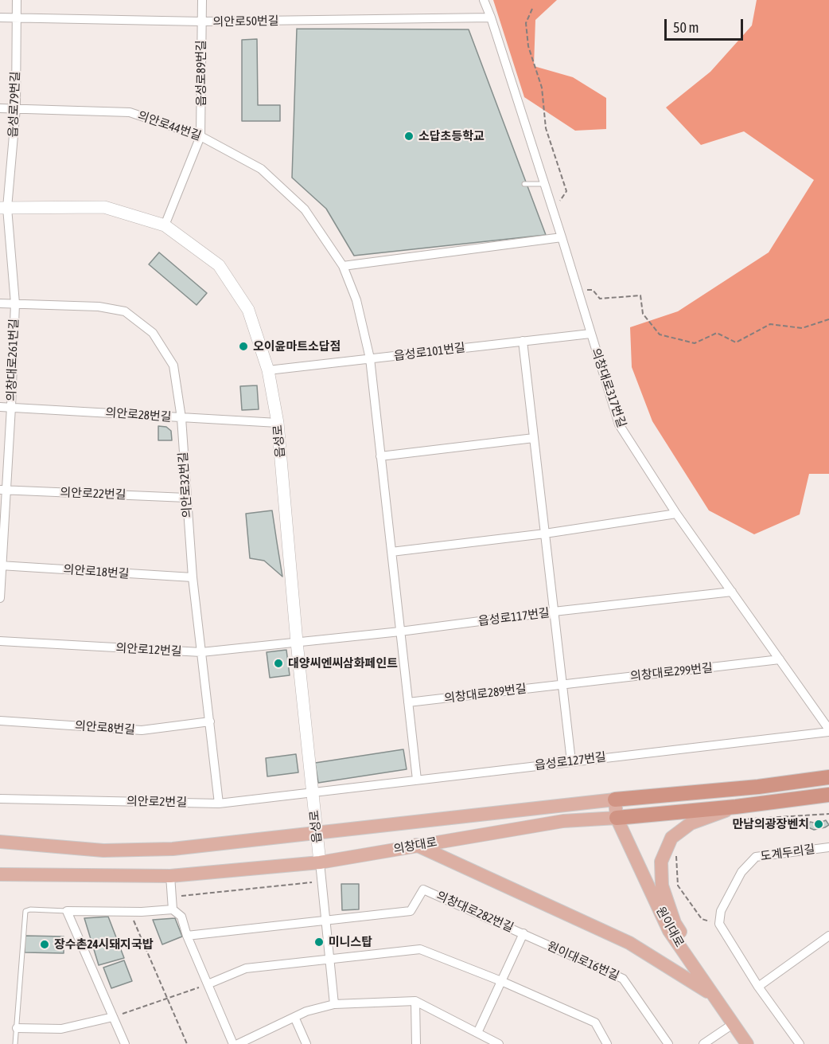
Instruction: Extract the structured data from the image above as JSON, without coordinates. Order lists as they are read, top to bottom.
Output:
{
  "streets": {
    "highway": ["의창대로"],
    "main road": ["읍성로", "원이대로"],
    "street": [
      "의안로50번길",
      "읍성로89번길",
      "읍성로79번길",
      "의안로44번길",
      "읍성로101번길",
      "의창대로261번길",
      "의창대로317번길",
      "의안로28번길",
      "의안로32번길",
      "의안로22번길",
      "의안로18번길",
      "읍성로117번길",
      "의안로12번길",
      "의창대로299번길",
      "의창대로289번길",
      "의안로8번길",
      "읍성로127번길",
      "의안로2번길",
      "도계두리길",
      "의창대로282번길",
      "원이대로16번길"
    ]
  },
  "crossings": [
    ["의안로50번길", "읍성로89번길"],
    ["의안로50번길", "읍성로79번길"],
    ["의안로50번길", "의창대로317번길"],
    ["읍성로89번길", "의안로44번길"],
    ["읍성로89번길", "읍성로"],
    ["읍성로79번길", "의안로44번길"],
    ["읍성로79번길", "의창대로261번길"],
    ["읍성로79번길", "읍성로"],
    ["의안로44번길", "읍성로101번길"],
    ["읍성로101번길", "의창대로317번길"],
    ["읍성로101번길", "읍성로"],
    ["의창대로261번길", "의안로28번길"],
    ["의창대로261번길", "읍성로"],
    ["의창대로261번길", "의안로32번길"],
    ["의창대로261번길", "의안로22번길"],
    ["의창대로261번길", "의안로18번길"],
    ["의창대로317번길", "읍성로117번길"],
    ["의창대로317번길", "의창대로299번길"],
    ["의창대로317번길", "읍성로127번길"],
    ["의안로28번길", "읍성로"],
    ["의안로28번길", "의안로32번길"],
    ["읍성로", "읍성로117번길"],
    ["읍성로", "의안로12번길"],
    ["읍성로", "읍성로127번길"],
    ["읍성로", "의안로2번길"],
    ["읍성로", "의창대로"],
    ["의안로32번길", "의안로22번길"],
    ["의안로32번길", "의안로18번길"],
    ["의안로32번길", "의안로12번길"],
    ["의안로32번길", "의안로8번길"],
    ["의안로32번길", "의안로2번길"],
    ["읍성로117번길", "의안로12번길"],
    ["의창대로299번길", "의창대로289번길"],
    ["읍성로127번길", "의안로2번길"],
    ["의창대로", "원이대로"],
    ["의창대로282번길", "원이대로16번길"]
  ],
  "places": [
    "소답초등학교",
    "오이윤마트소답점",
    "대양씨엔씨삼화페인트",
    "만남의광장벤치",
    "미니스탑",
    "장수촌24시돼지국밥"
  ],
  "scale_bar": "50 m"
}
